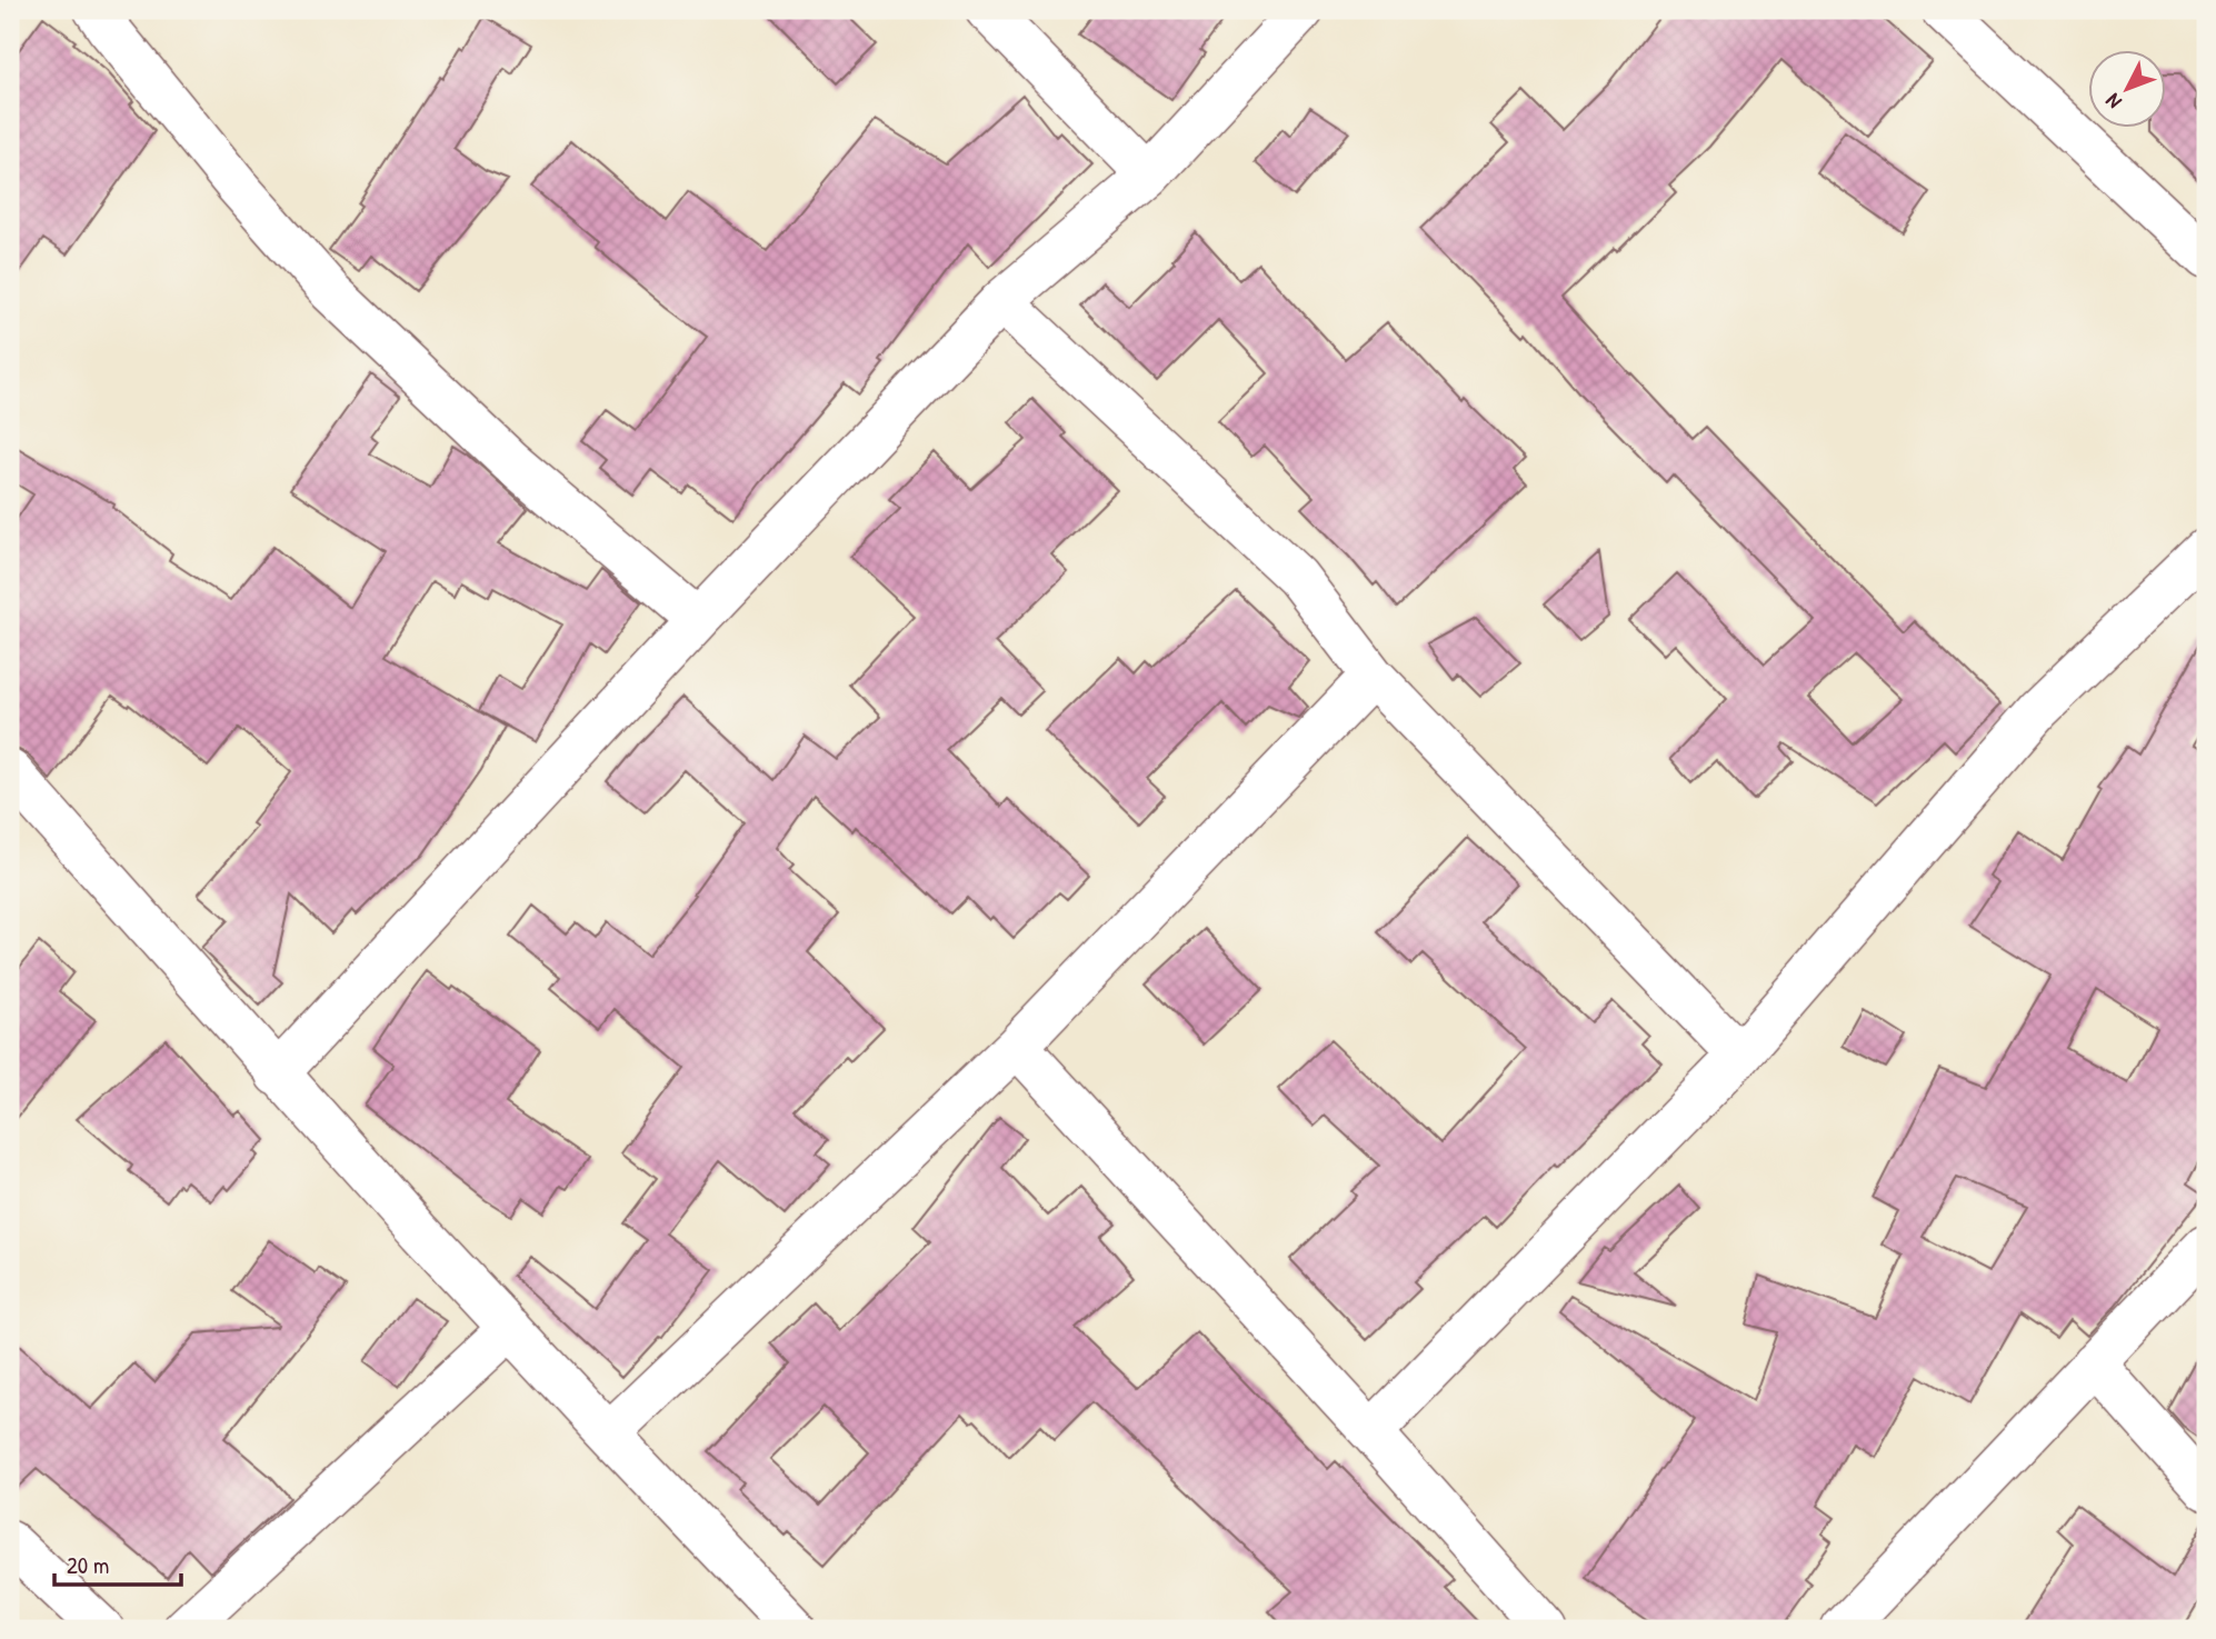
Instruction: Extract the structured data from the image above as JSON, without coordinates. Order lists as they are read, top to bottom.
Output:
{
  "scale_bar": "20 m",
  "north": "bottom left"
}
